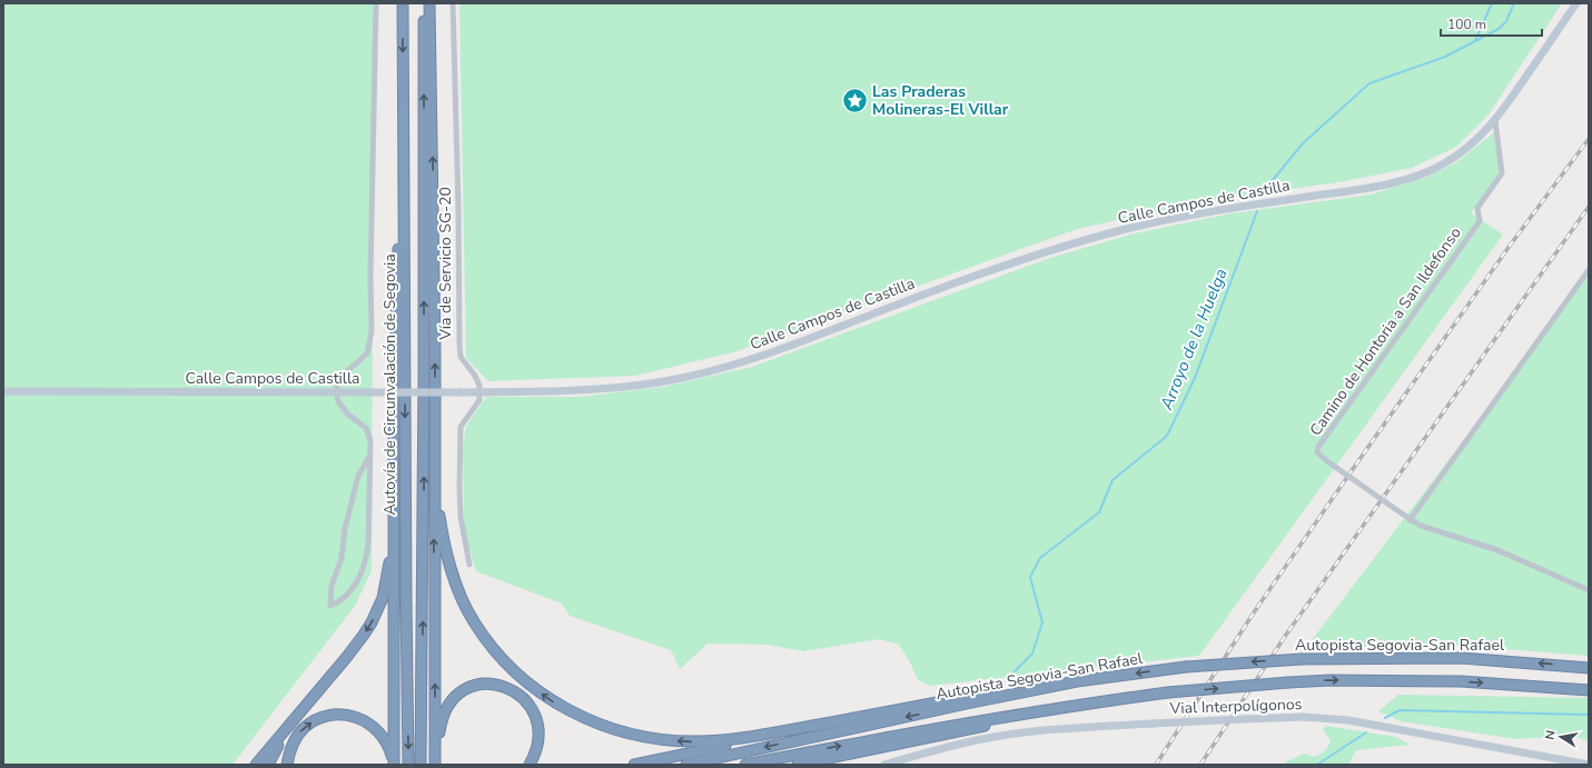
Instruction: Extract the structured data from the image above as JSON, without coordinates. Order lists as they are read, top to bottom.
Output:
{
  "streets": {
    "highway": ["Autovía de Circunvalación de Segovia", "Autopista Segovia-San Rafael"],
    "main road": ["Calle Campos de Castilla", "Vial Interpolígonos"],
    "street": ["Vía de Servicio SG-20", "Camino de Hontoria a San Ildefonso"]
  },
  "crossings": [
    ["Calle Campos de Castilla", "Vía de Servicio SG-20"],
    ["Calle Campos de Castilla", "Camino de Hontoria a San Ildefonso"]
  ],
  "water": ["Arroyo de la Huelga"],
  "places": {
    "place": ["Las Praderas Molineras-El Villar"]
  },
  "scale_bar": "100 m",
  "north": "left"
}
